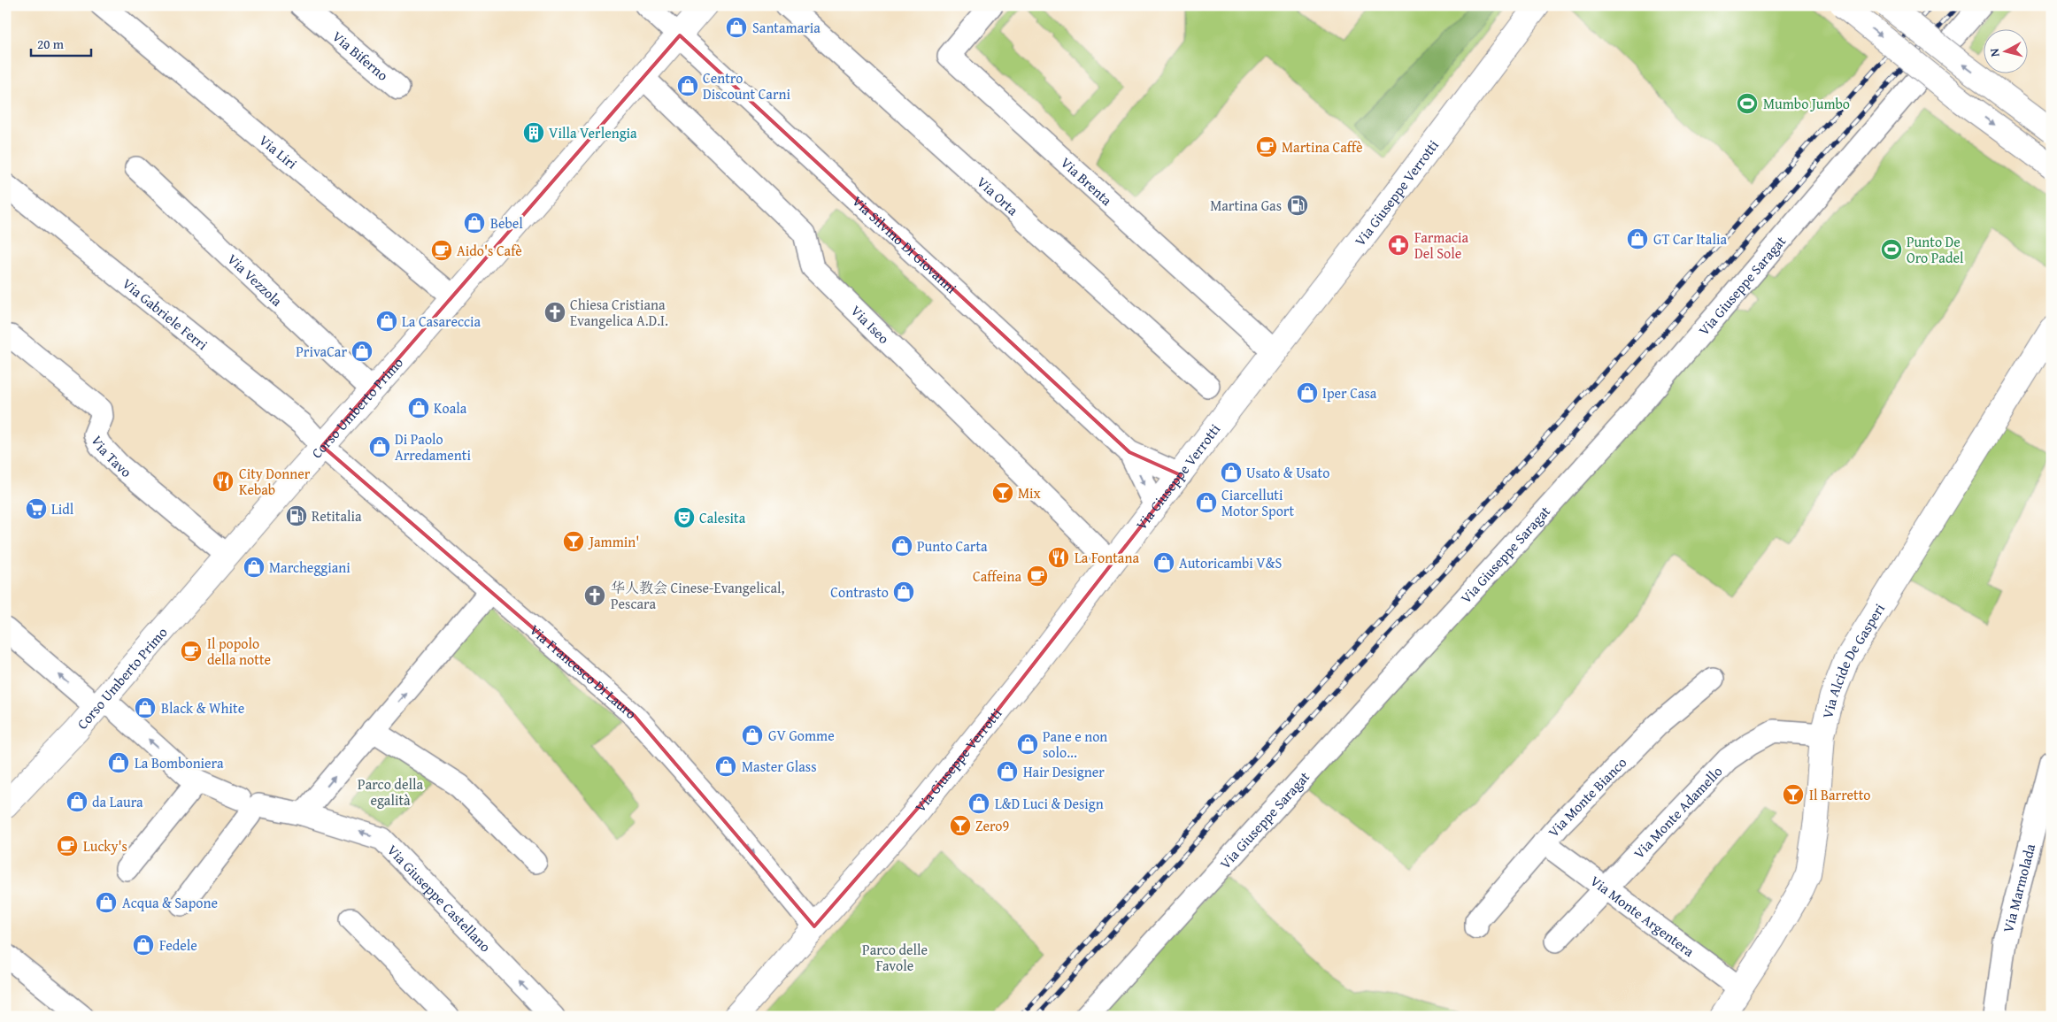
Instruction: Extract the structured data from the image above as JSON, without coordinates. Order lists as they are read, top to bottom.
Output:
{
  "streets": {
    "main road": ["Via Giuseppe Verrotti", "Corso Umberto Primo", "Via Alcide De Gasperi"],
    "street": [
      "Via Biferno",
      "Via Liri",
      "Via Brenta",
      "Via Orta",
      "Via Silvino Di Giovanni",
      "Via Vezzola",
      "Via Giuseppe Saragat",
      "Via Gabriele Ferri",
      "Via Iseo",
      "Via Tavo",
      "Via Francesco Di Lauro",
      "Via Monte Bianco",
      "Via Monte Adamello",
      "Via Marmolada",
      "Via Giuseppe Castellano",
      "Via Monte Argentera"
    ]
  },
  "crossings": [
    ["Via Liri", "Corso Umberto Primo"],
    ["Via Brenta", "Via Giuseppe Verrotti"],
    ["Via Giuseppe Verrotti", "Via Silvino Di Giovanni"],
    ["Via Giuseppe Verrotti", "Via Iseo"],
    ["Via Giuseppe Verrotti", "Via Francesco Di Lauro"],
    ["Via Silvino Di Giovanni", "Corso Umberto Primo"],
    ["Via Vezzola", "Corso Umberto Primo"],
    ["Via Gabriele Ferri", "Corso Umberto Primo"],
    ["Via Gabriele Ferri", "Via Francesco Di Lauro"],
    ["Via Iseo", "Corso Umberto Primo"],
    ["Corso Umberto Primo", "Via Tavo"],
    ["Corso Umberto Primo", "Via Francesco Di Lauro"],
    ["Corso Umberto Primo", "Via Giuseppe Castellano"],
    ["Via Alcide De Gasperi", "Via Monte Adamello"],
    ["Via Alcide De Gasperi", "Via Monte Argentera"],
    ["Via Monte Bianco", "Via Monte Argentera"],
    ["Via Monte Adamello", "Via Monte Argentera"]
  ],
  "parks": ["Parco della egalità", "Parco delle Favole"],
  "places": {
    "shop": [
      "Santamaria",
      "Centro Discount Carni",
      "Bebel",
      "GT Car Italia",
      "La Casareccia",
      "PrivaCar",
      "Iper Casa",
      "Koala",
      "Di Paolo Arredamenti",
      "Usato & Usato",
      "Ciarcelluti Motor Sport",
      "Punto Carta",
      "Autoricambi V&S",
      "Marcheggiani",
      "Contrasto",
      "Black & White",
      "GV Gomme",
      "Pane e non solo...",
      "La Bomboniera",
      "Master Glass",
      "Hair Designer",
      "da Laura",
      "L&D Luci & Design",
      "Acqua & Sapone",
      "Fedele"
    ],
    "sports": ["Mumbo Jumbo", "Punto De Oro Padel"],
    "building": ["Villa Verlengia"],
    "cafe": [
      "Martina Caffè",
      "Aido's Cafè",
      "Caffeina",
      "Il popolo della notte",
      "Lucky's"
    ],
    "fuel station": ["Martina Gas", "Retitalia"],
    "pharmacy": ["Farmacia Del Sole"],
    "church": ["Chiesa Cristiana Evangelica A.D.I.", "华人教会 Cinese-Evangelical, Pescara"],
    "restaurant": ["City Donner Kebab", "La Fontana"],
    "bar": [
      "Mix",
      "Jammin'",
      "Il Barretto",
      "Zero9"
    ],
    "supermarket": ["Lidl"],
    "theatre": ["Calesita"]
  },
  "scale_bar": "20 m",
  "north": "left"
}
